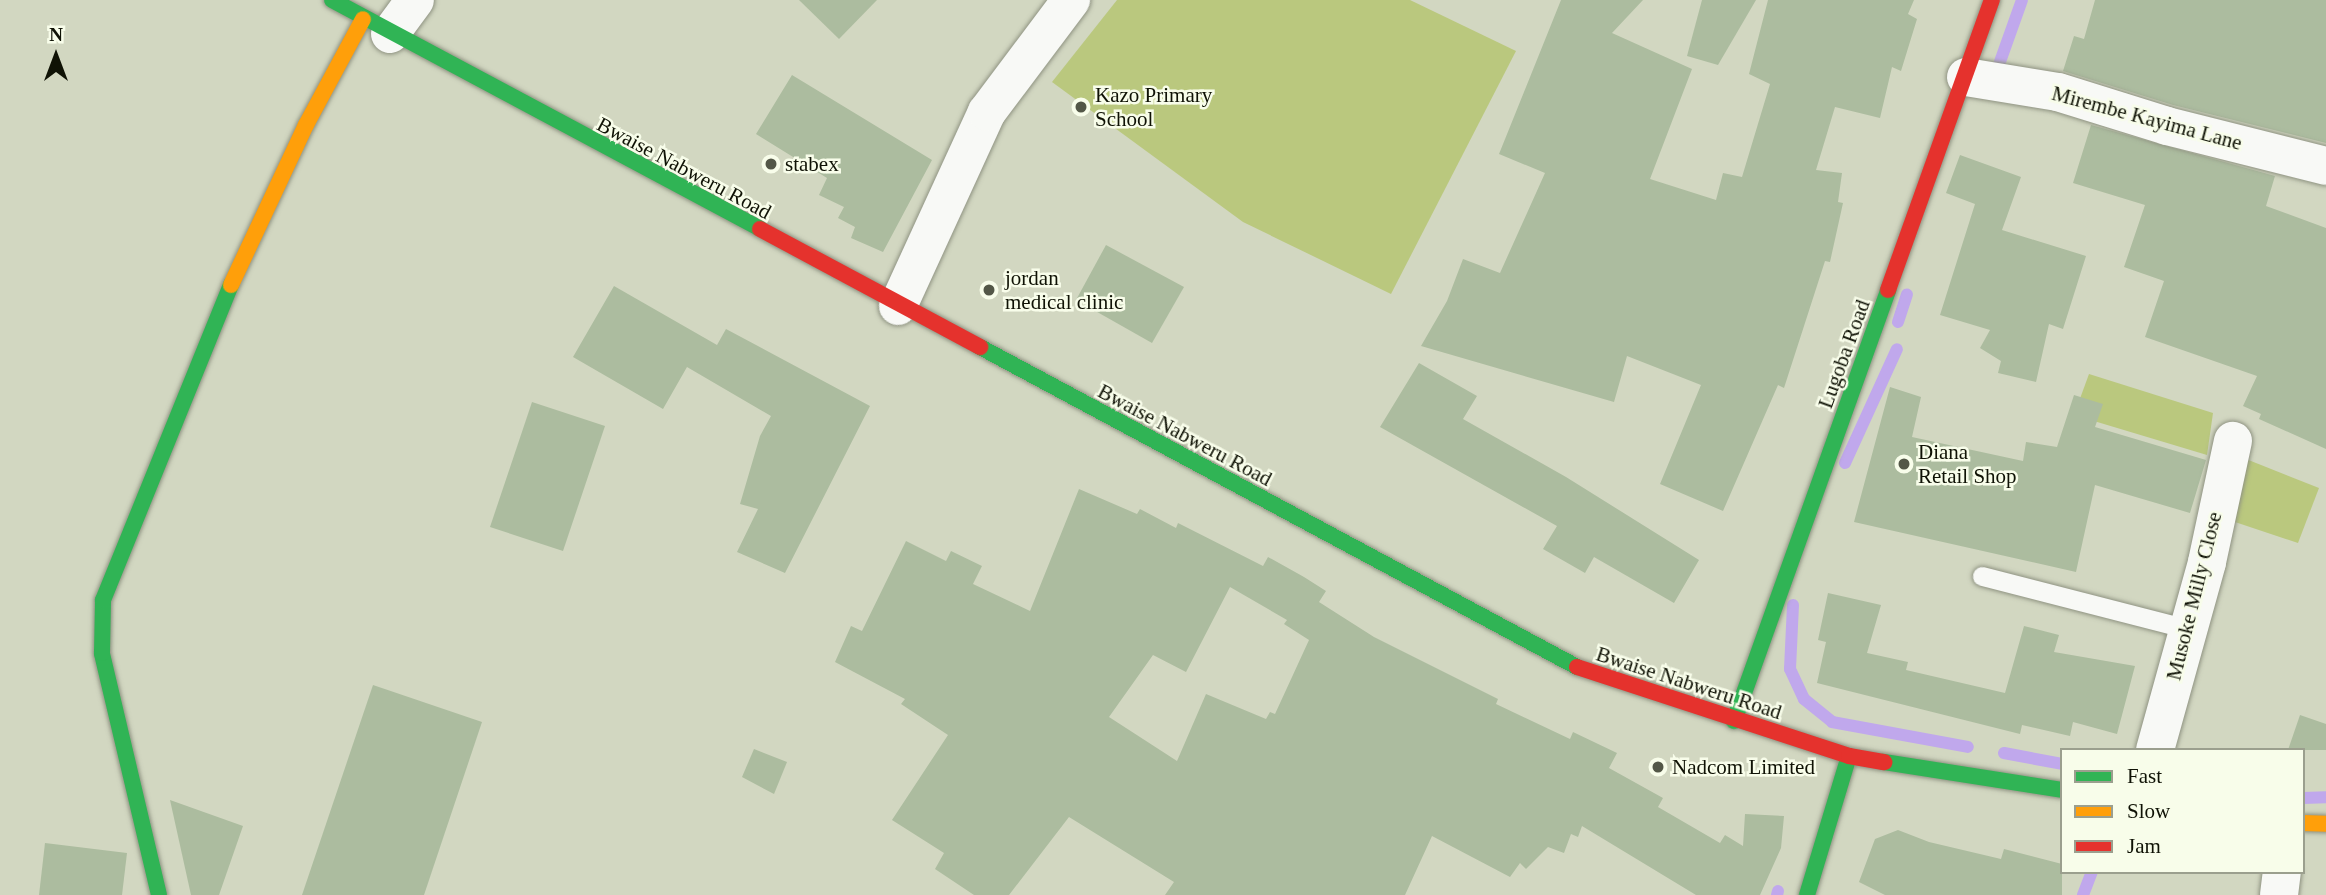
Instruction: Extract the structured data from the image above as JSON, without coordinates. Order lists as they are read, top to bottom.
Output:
{
  "streets": {
    "main road": ["Bwaise Nabweru Road", "Lugoba Road"],
    "street": ["Mirembe Kayima Lane", "Musoke Milly Close"]
  },
  "crossings": [
    ["Mirembe Kayima Lane", "Lugoba Road"],
    ["Bwaise Nabweru Road", "Lugoba Road"]
  ],
  "places": [
    "Kazo Primary School",
    "stabex",
    "jordan medical clinic",
    "Diana Retail Shop",
    "Nadcom Limited"
  ],
  "legend": ["Fast", "Slow", "Jam"],
  "north": "top"
}
